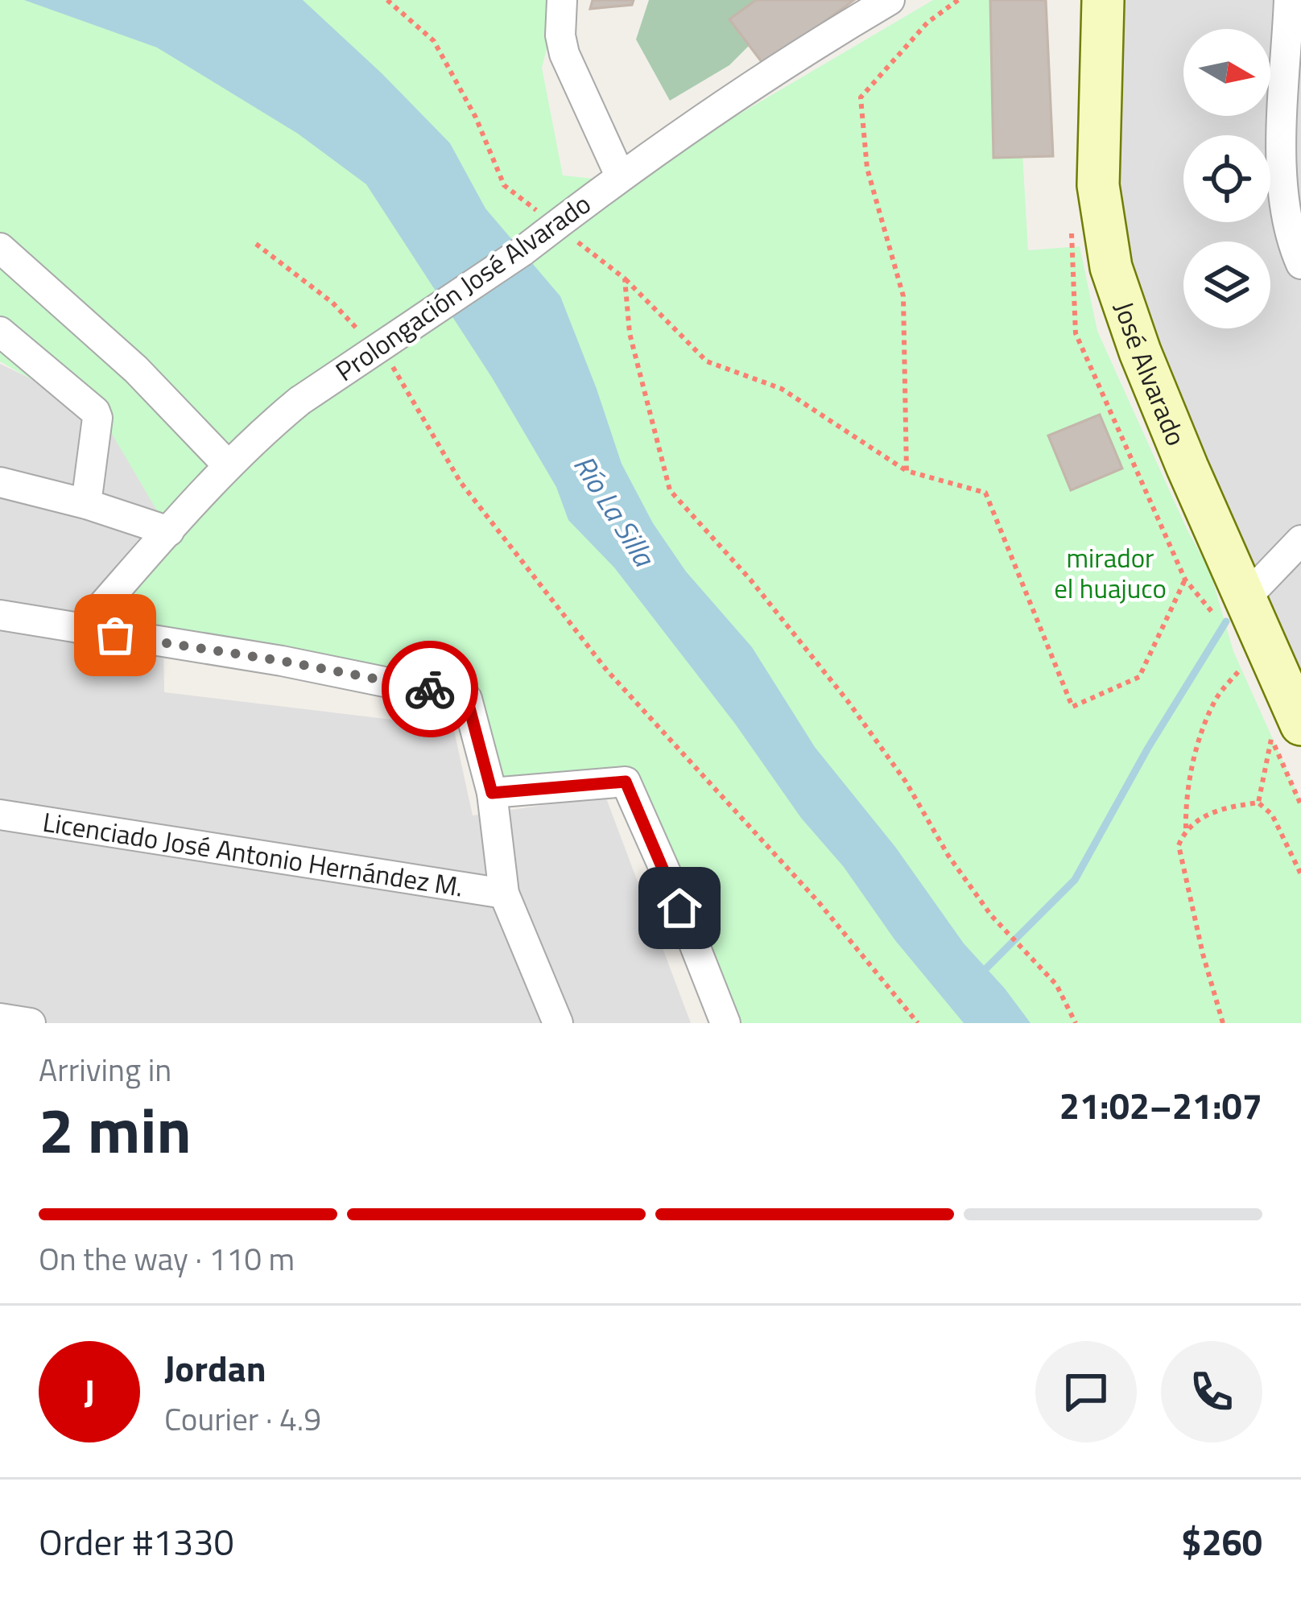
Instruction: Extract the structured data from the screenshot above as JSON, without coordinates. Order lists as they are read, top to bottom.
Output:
{
  "streets": {
    "street": ["Prolongación José Alvarado", "José Alvarado", "Licenciado José Antonio Hernández M."]
  },
  "water": ["Río La Silla"],
  "parks": ["mirador el huajuco"],
  "north": "right",
  "page": {
    "heading": ["2 min", "Arriving in", "21:02–21:07"],
    "panel": [
      "Jordan",
      "Courier · 4.9",
      "Order #1330",
      "$260"
    ],
    "bar": "On the way · 110 m",
    "round": "J"
  }
}
